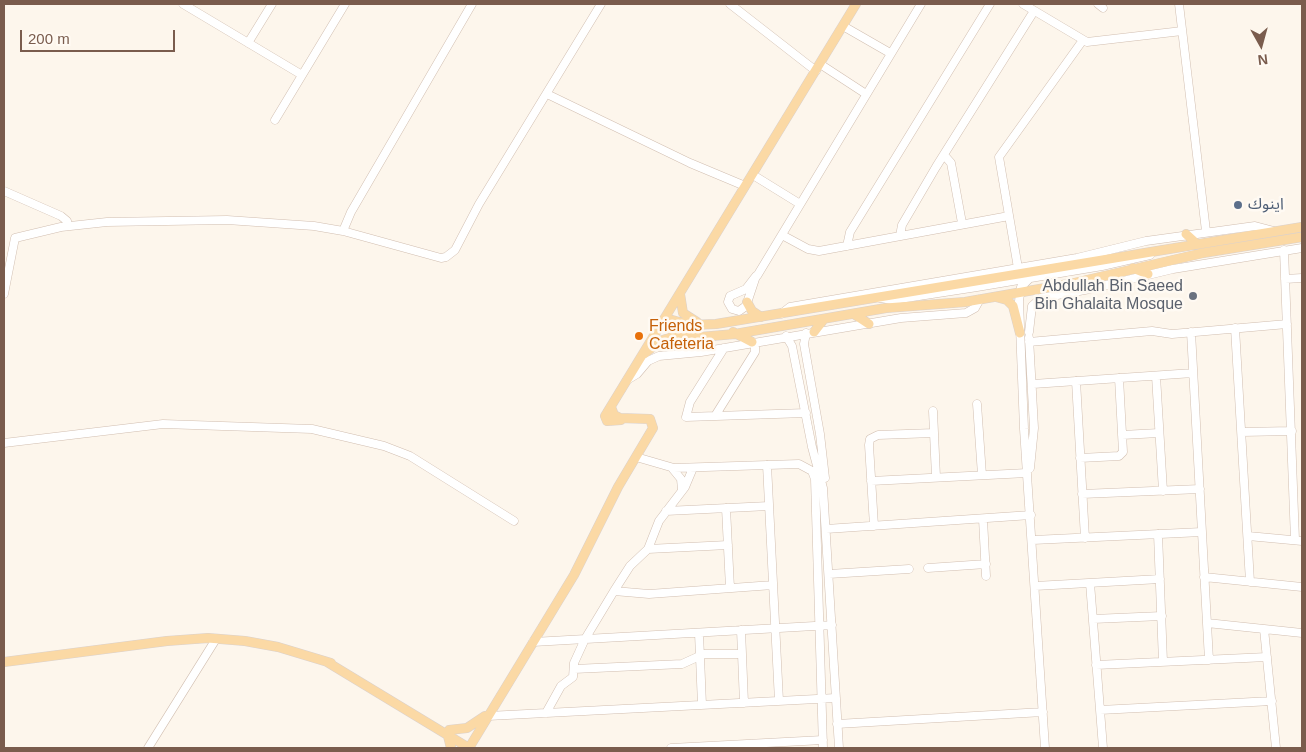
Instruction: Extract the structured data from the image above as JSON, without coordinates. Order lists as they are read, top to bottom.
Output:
{
  "places": ["اينوك", "Abdullah Bin Saeed Bin Ghalaita Mosque", "Friends Cafeteria"],
  "scale_bar": "200 m",
  "north": "bottom"
}
